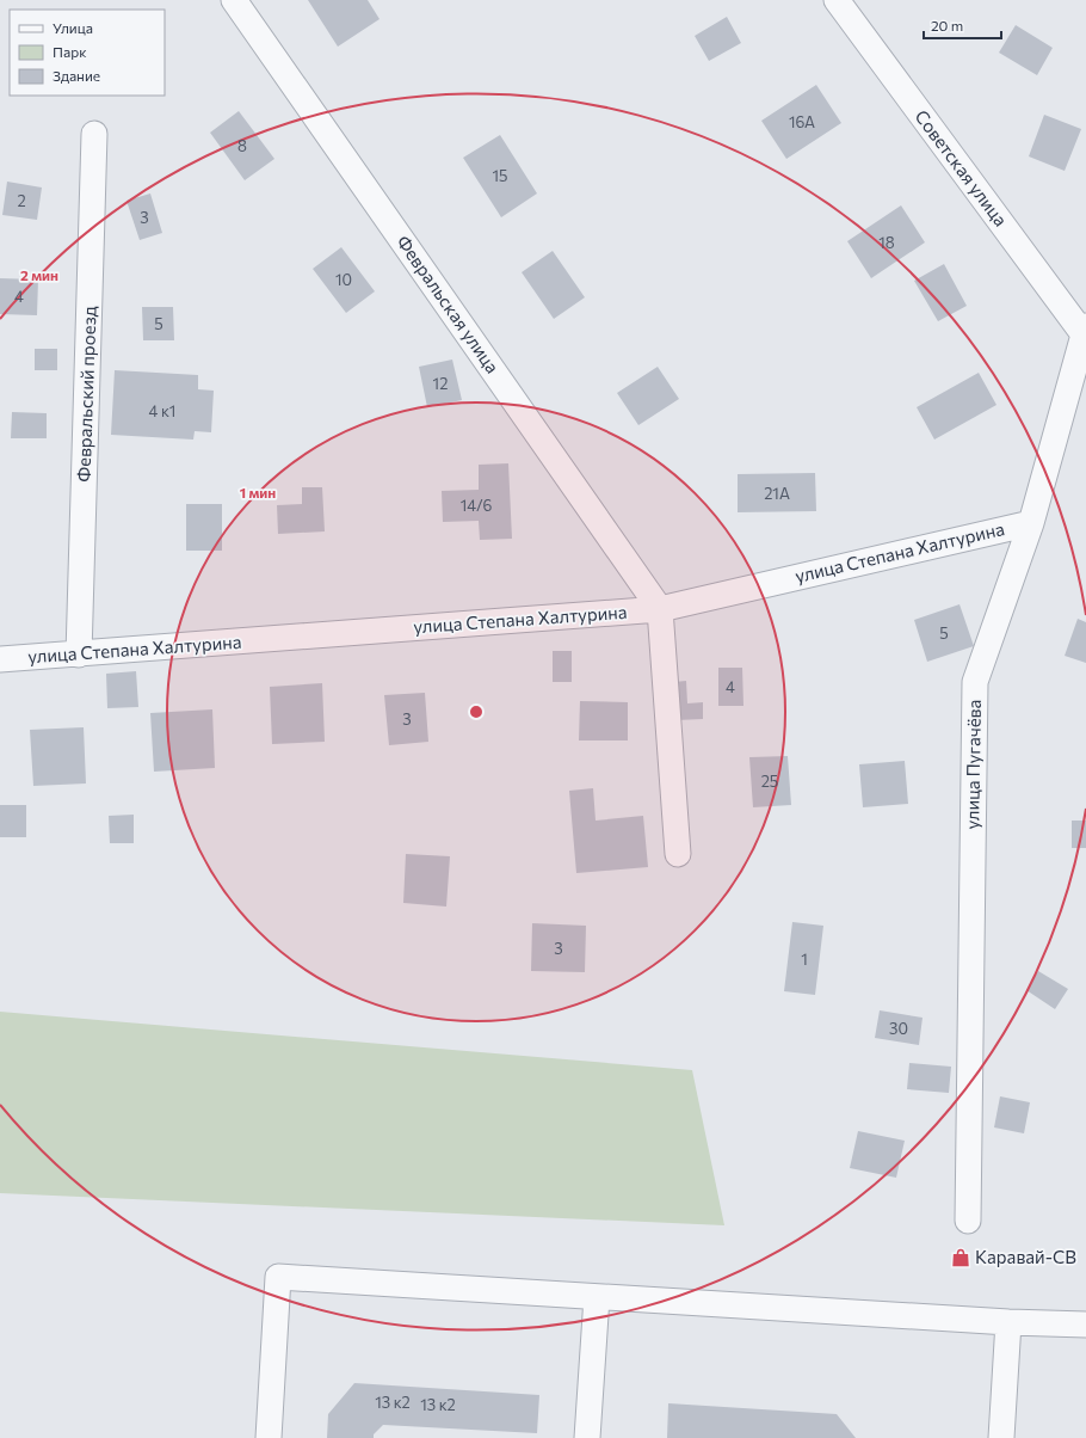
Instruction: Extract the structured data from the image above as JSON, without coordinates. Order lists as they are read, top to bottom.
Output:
{
  "streets": {
    "street": [
      "Советская улица",
      "Февральская улица",
      "Февральский проезд",
      "улица Степана Халтурина",
      "улица Пугачёва"
    ]
  },
  "crossings": [
    ["Советская улица", "улица Пугачёва"],
    ["Февральская улица", "улица Степана Халтурина"],
    ["Февральский проезд", "улица Степана Халтурина"],
    ["улица Степана Халтурина", "улица Пугачёва"]
  ],
  "places": {
    "shop": ["Каравай-СВ"]
  },
  "house_numbers": [
    "16А",
    "8",
    "15",
    "2",
    "3",
    "18",
    "10",
    "4",
    "5",
    "12",
    "4 к1",
    "21А",
    "14/6",
    "5",
    "4",
    "3",
    "25",
    "3",
    "1",
    "30",
    "13 к2",
    "13 к2"
  ],
  "legend": ["Улица", "Парк", "Здание"],
  "scale_bar": "20 m",
  "rings": ["2 мин", "1 мин"]
}
